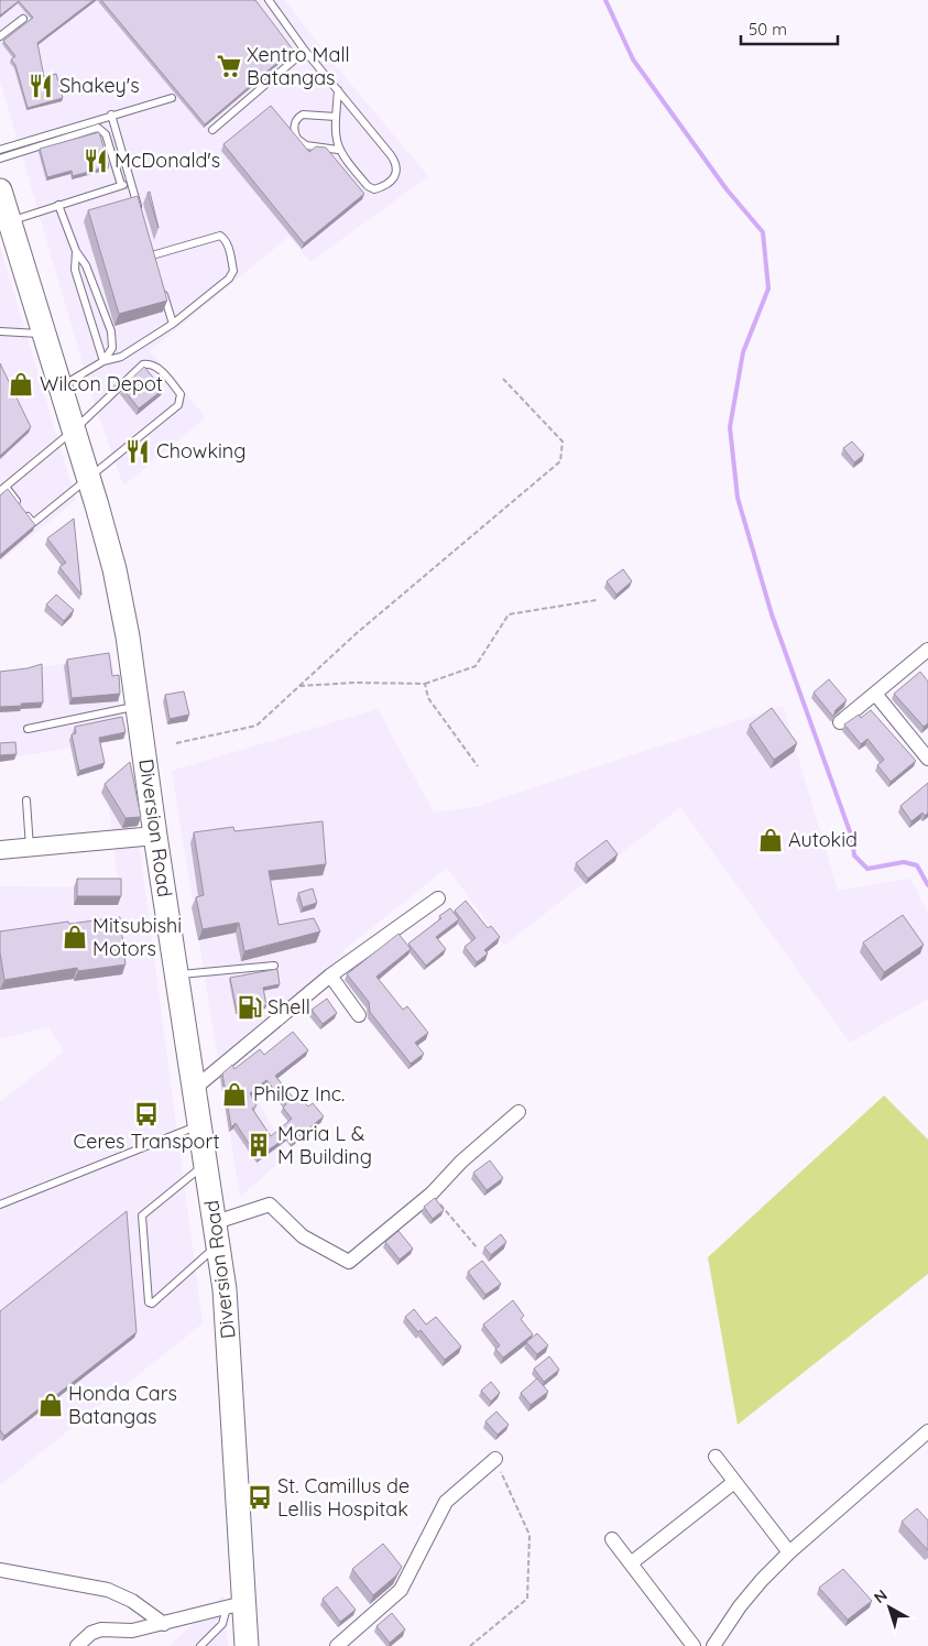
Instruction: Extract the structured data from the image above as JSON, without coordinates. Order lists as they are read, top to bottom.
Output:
{
  "streets": {
    "highway": ["Diversion Road"]
  },
  "places": {
    "supermarket": ["Xentro Mall Batangas"],
    "restaurant": ["Shakey's", "McDonald's", "Chowking"],
    "shop": [
      "Wilcon Depot",
      "Autokid",
      "Mitsubishi Motors",
      "PhilOz Inc.",
      "Honda Cars Batangas"
    ],
    "fuel station": ["Shell"],
    "bus stop": ["Ceres Transport", "St. Camillus de Lellis Hospitak"],
    "building": ["Maria L & M Building"]
  },
  "scale_bar": "50 m",
  "north": "top left"
}
